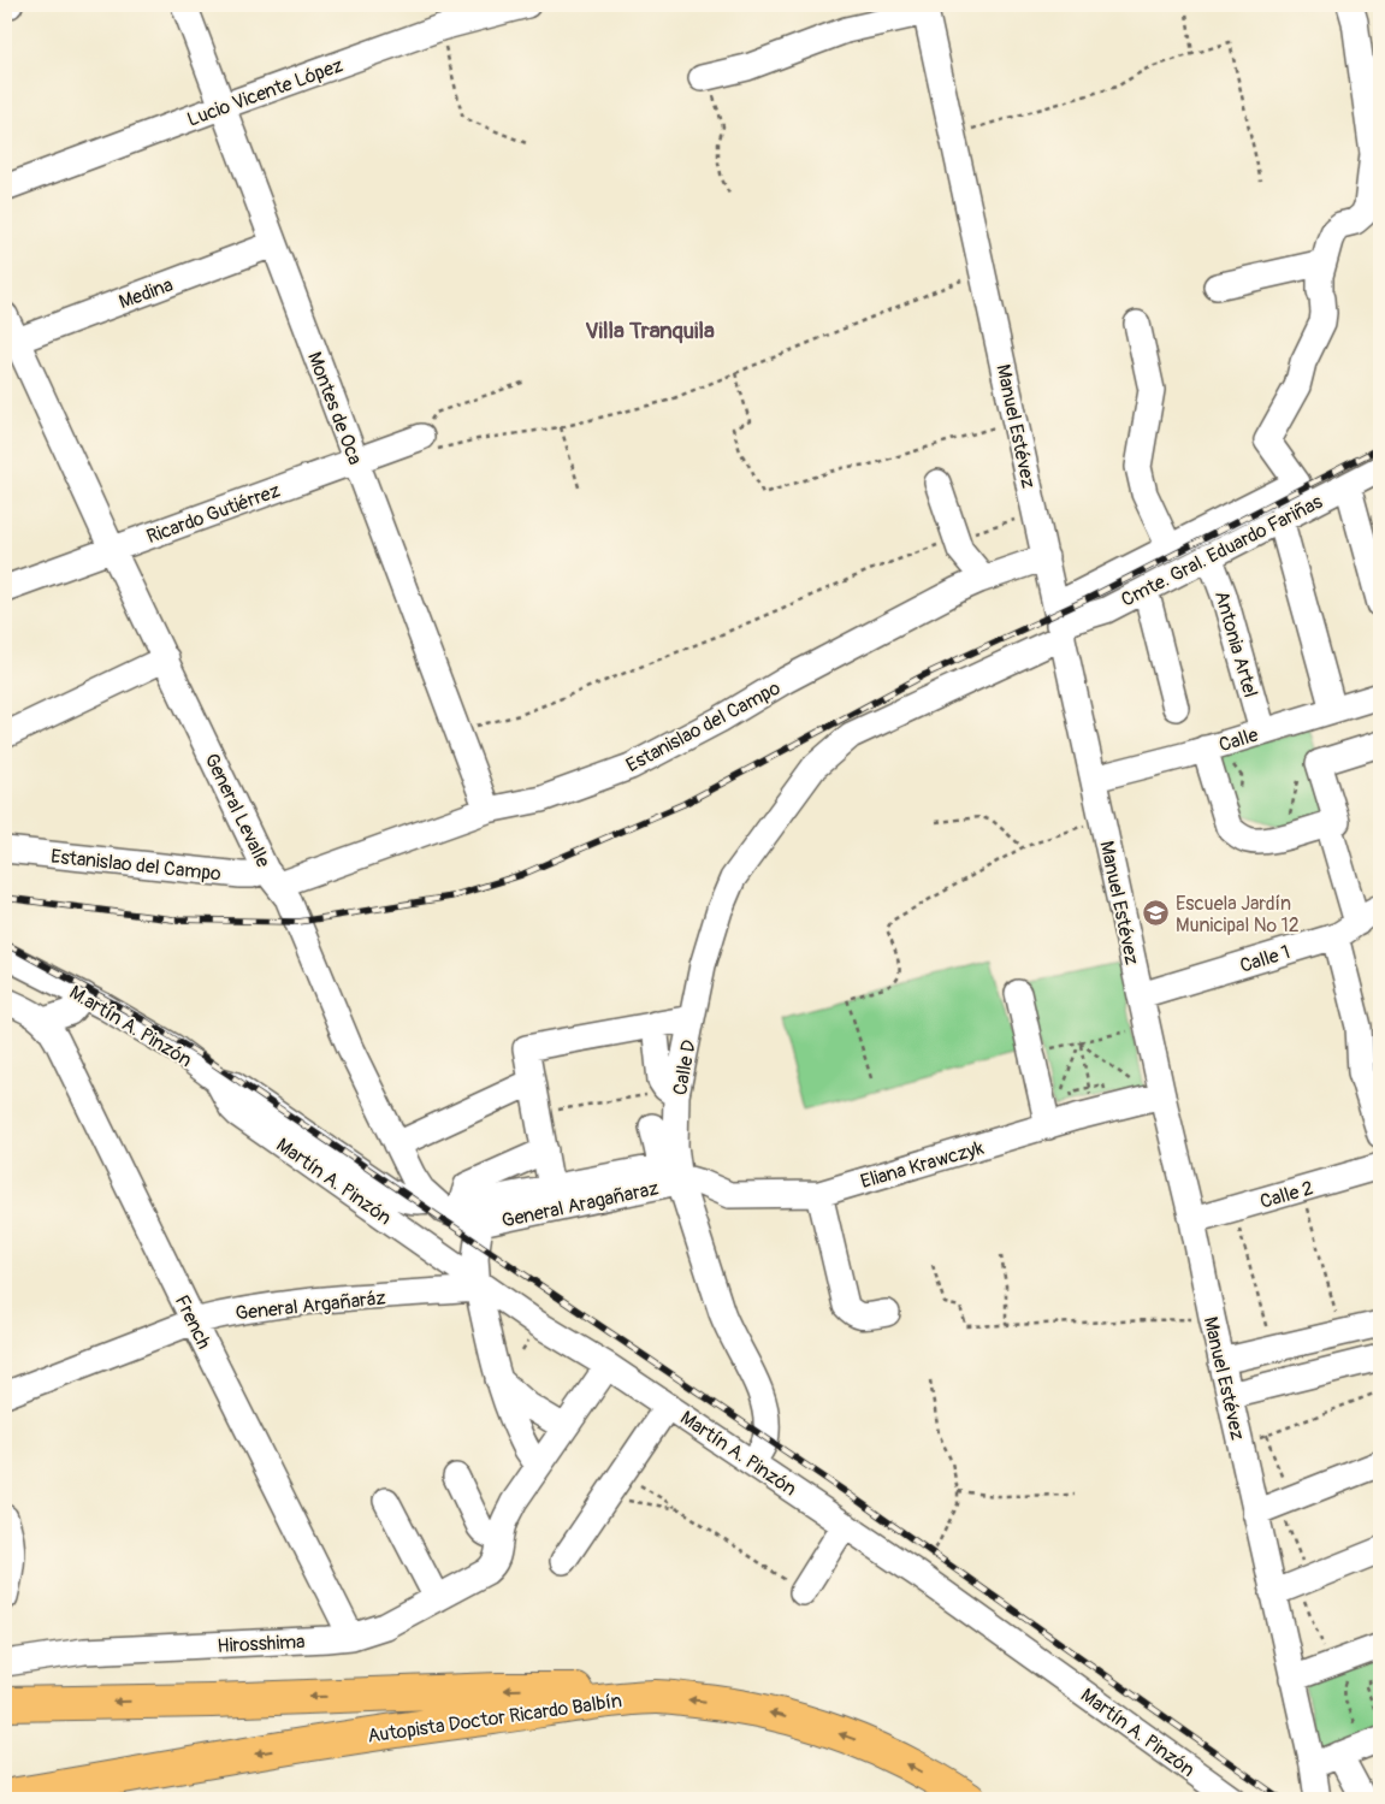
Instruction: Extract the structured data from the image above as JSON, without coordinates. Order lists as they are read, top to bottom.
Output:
{
  "streets": {
    "highway": ["Autopista Doctor Ricardo Balbín"],
    "street": [
      "Lucio Vicente López",
      "Medina",
      "Montes de Oca",
      "Manuel Estévez",
      "Ricardo Gutiérrez",
      "Cmte. Gral. Eduardo Fariñas",
      "Antonia Artel",
      "Estanislao del Campo",
      "Calle",
      "General Levalle",
      "Calle 1",
      "M.artín A. Pinzón",
      "Calle D",
      "Eliana Krawczyk",
      "Martín A. Pinzón",
      "Calle 2",
      "General Aragañaraz",
      "General Argañaráz",
      "French",
      "Hirosshima"
    ]
  },
  "crossings": [
    ["Lucio Vicente López", "Montes de Oca"],
    ["Medina", "Montes de Oca"],
    ["Medina", "General Levalle"],
    ["Montes de Oca", "Ricardo Gutiérrez"],
    ["Montes de Oca", "Estanislao del Campo"],
    ["Manuel Estévez", "Cmte. Gral. Eduardo Fariñas"],
    ["Manuel Estévez", "Estanislao del Campo"],
    ["Manuel Estévez", "Calle"],
    ["Manuel Estévez", "Calle 1"],
    ["Manuel Estévez", "Calle D"],
    ["Manuel Estévez", "Eliana Krawczyk"],
    ["Manuel Estévez", "Calle 2"],
    ["Ricardo Gutiérrez", "General Levalle"],
    ["Cmte. Gral. Eduardo Fariñas", "Antonia Artel"],
    ["Cmte. Gral. Eduardo Fariñas", "Calle D"],
    ["Antonia Artel", "Calle"],
    ["Estanislao del Campo", "General Levalle"],
    ["General Levalle", "General Aragañaraz"],
    ["M.artín A. Pinzón", "Martín A. Pinzón"],
    ["Calle D", "Eliana Krawczyk"],
    ["Calle D", "Martín A. Pinzón"],
    ["Calle D", "General Aragañaraz"],
    ["Eliana Krawczyk", "General Aragañaraz"],
    ["Martín A. Pinzón", "General Argañaráz"],
    ["General Argañaráz", "French"],
    ["French", "Hirosshima"]
  ],
  "districts": ["Villa Tranquila"],
  "places": {
    "school or university": ["Escuela Jardín Municipal Nº 12"]
  }
}
